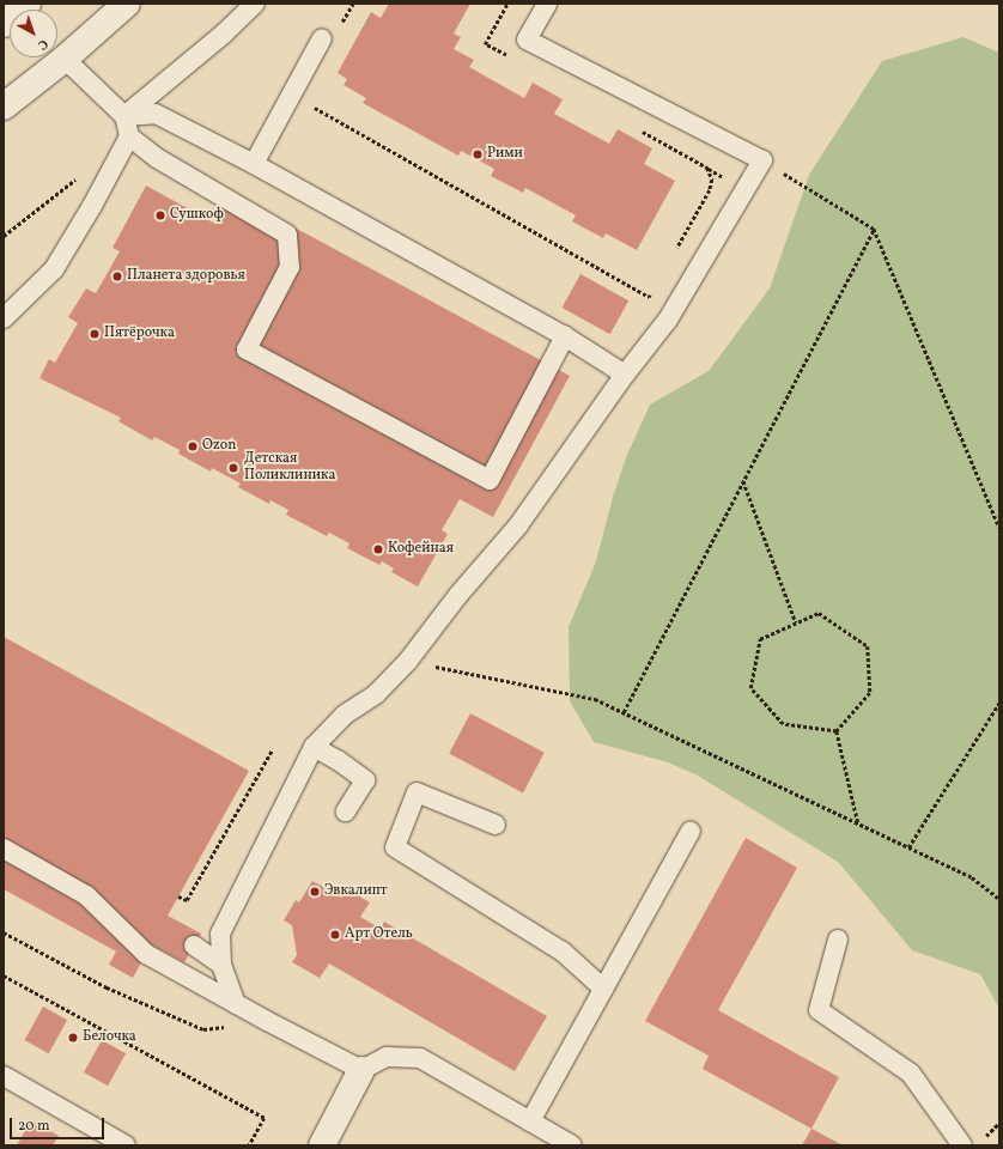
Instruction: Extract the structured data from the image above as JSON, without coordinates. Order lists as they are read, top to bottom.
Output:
{
  "places": [
    "Рими",
    "Сушкоф",
    "Планета здоровья",
    "Пятёрочка",
    "Ozon",
    "Детская Поликлиника",
    "Кофейная",
    "Эвкалипт",
    "Арт Отель",
    "Белочка"
  ],
  "scale_bar": "20 m",
  "north": "bottom right"
}
